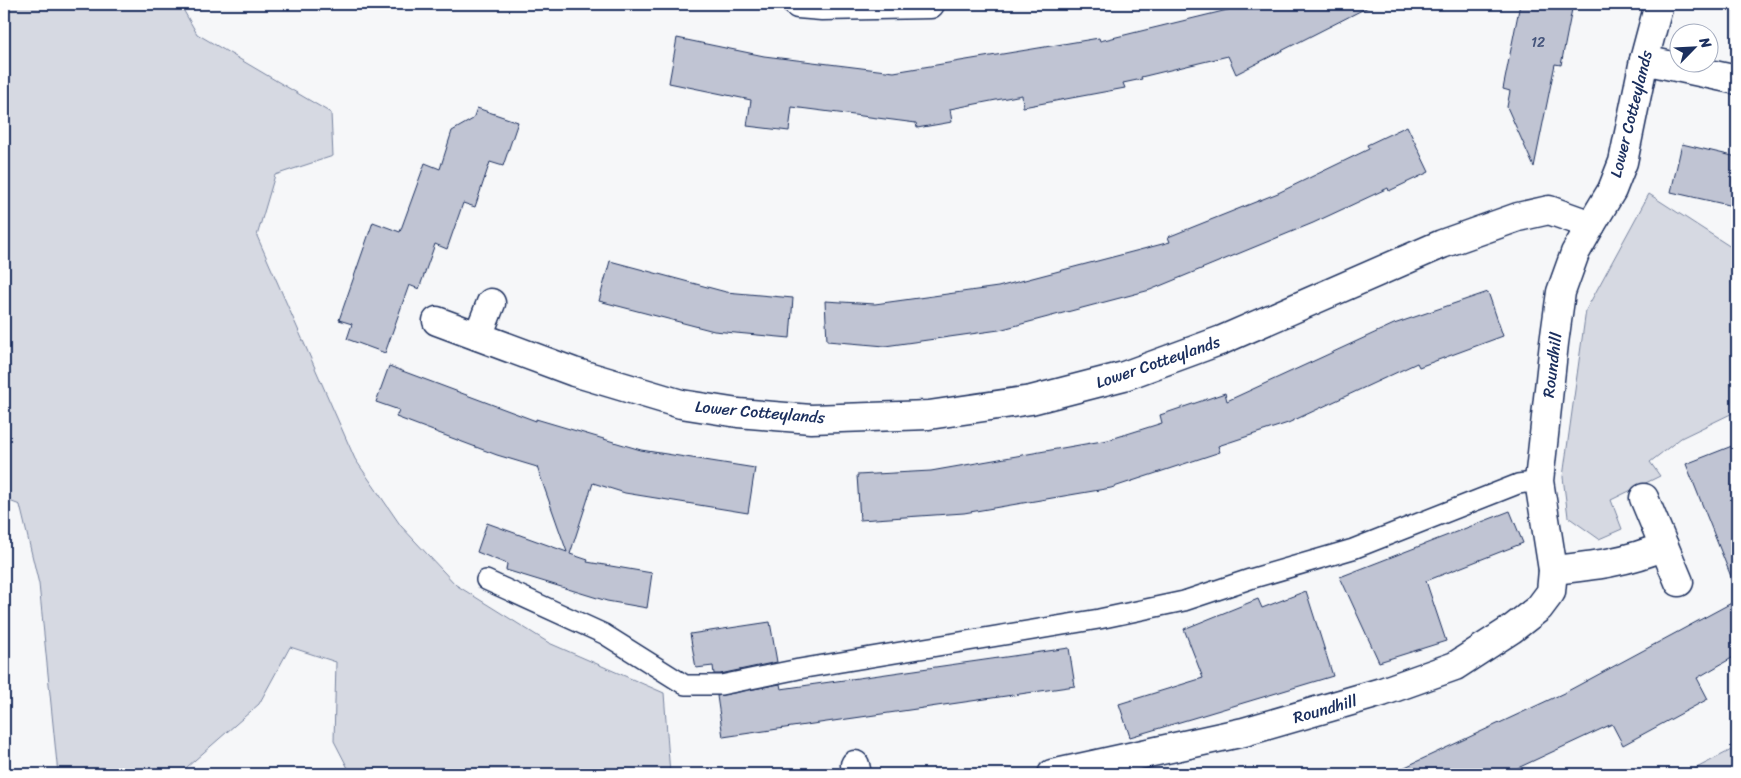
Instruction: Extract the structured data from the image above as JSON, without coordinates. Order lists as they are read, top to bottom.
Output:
{
  "streets": {
    "street": ["Lower Cotteylands", "Roundhill"]
  },
  "crossings": [
    ["Lower Cotteylands", "Roundhill"]
  ],
  "house_numbers": ["12"],
  "north": "top right"
}
